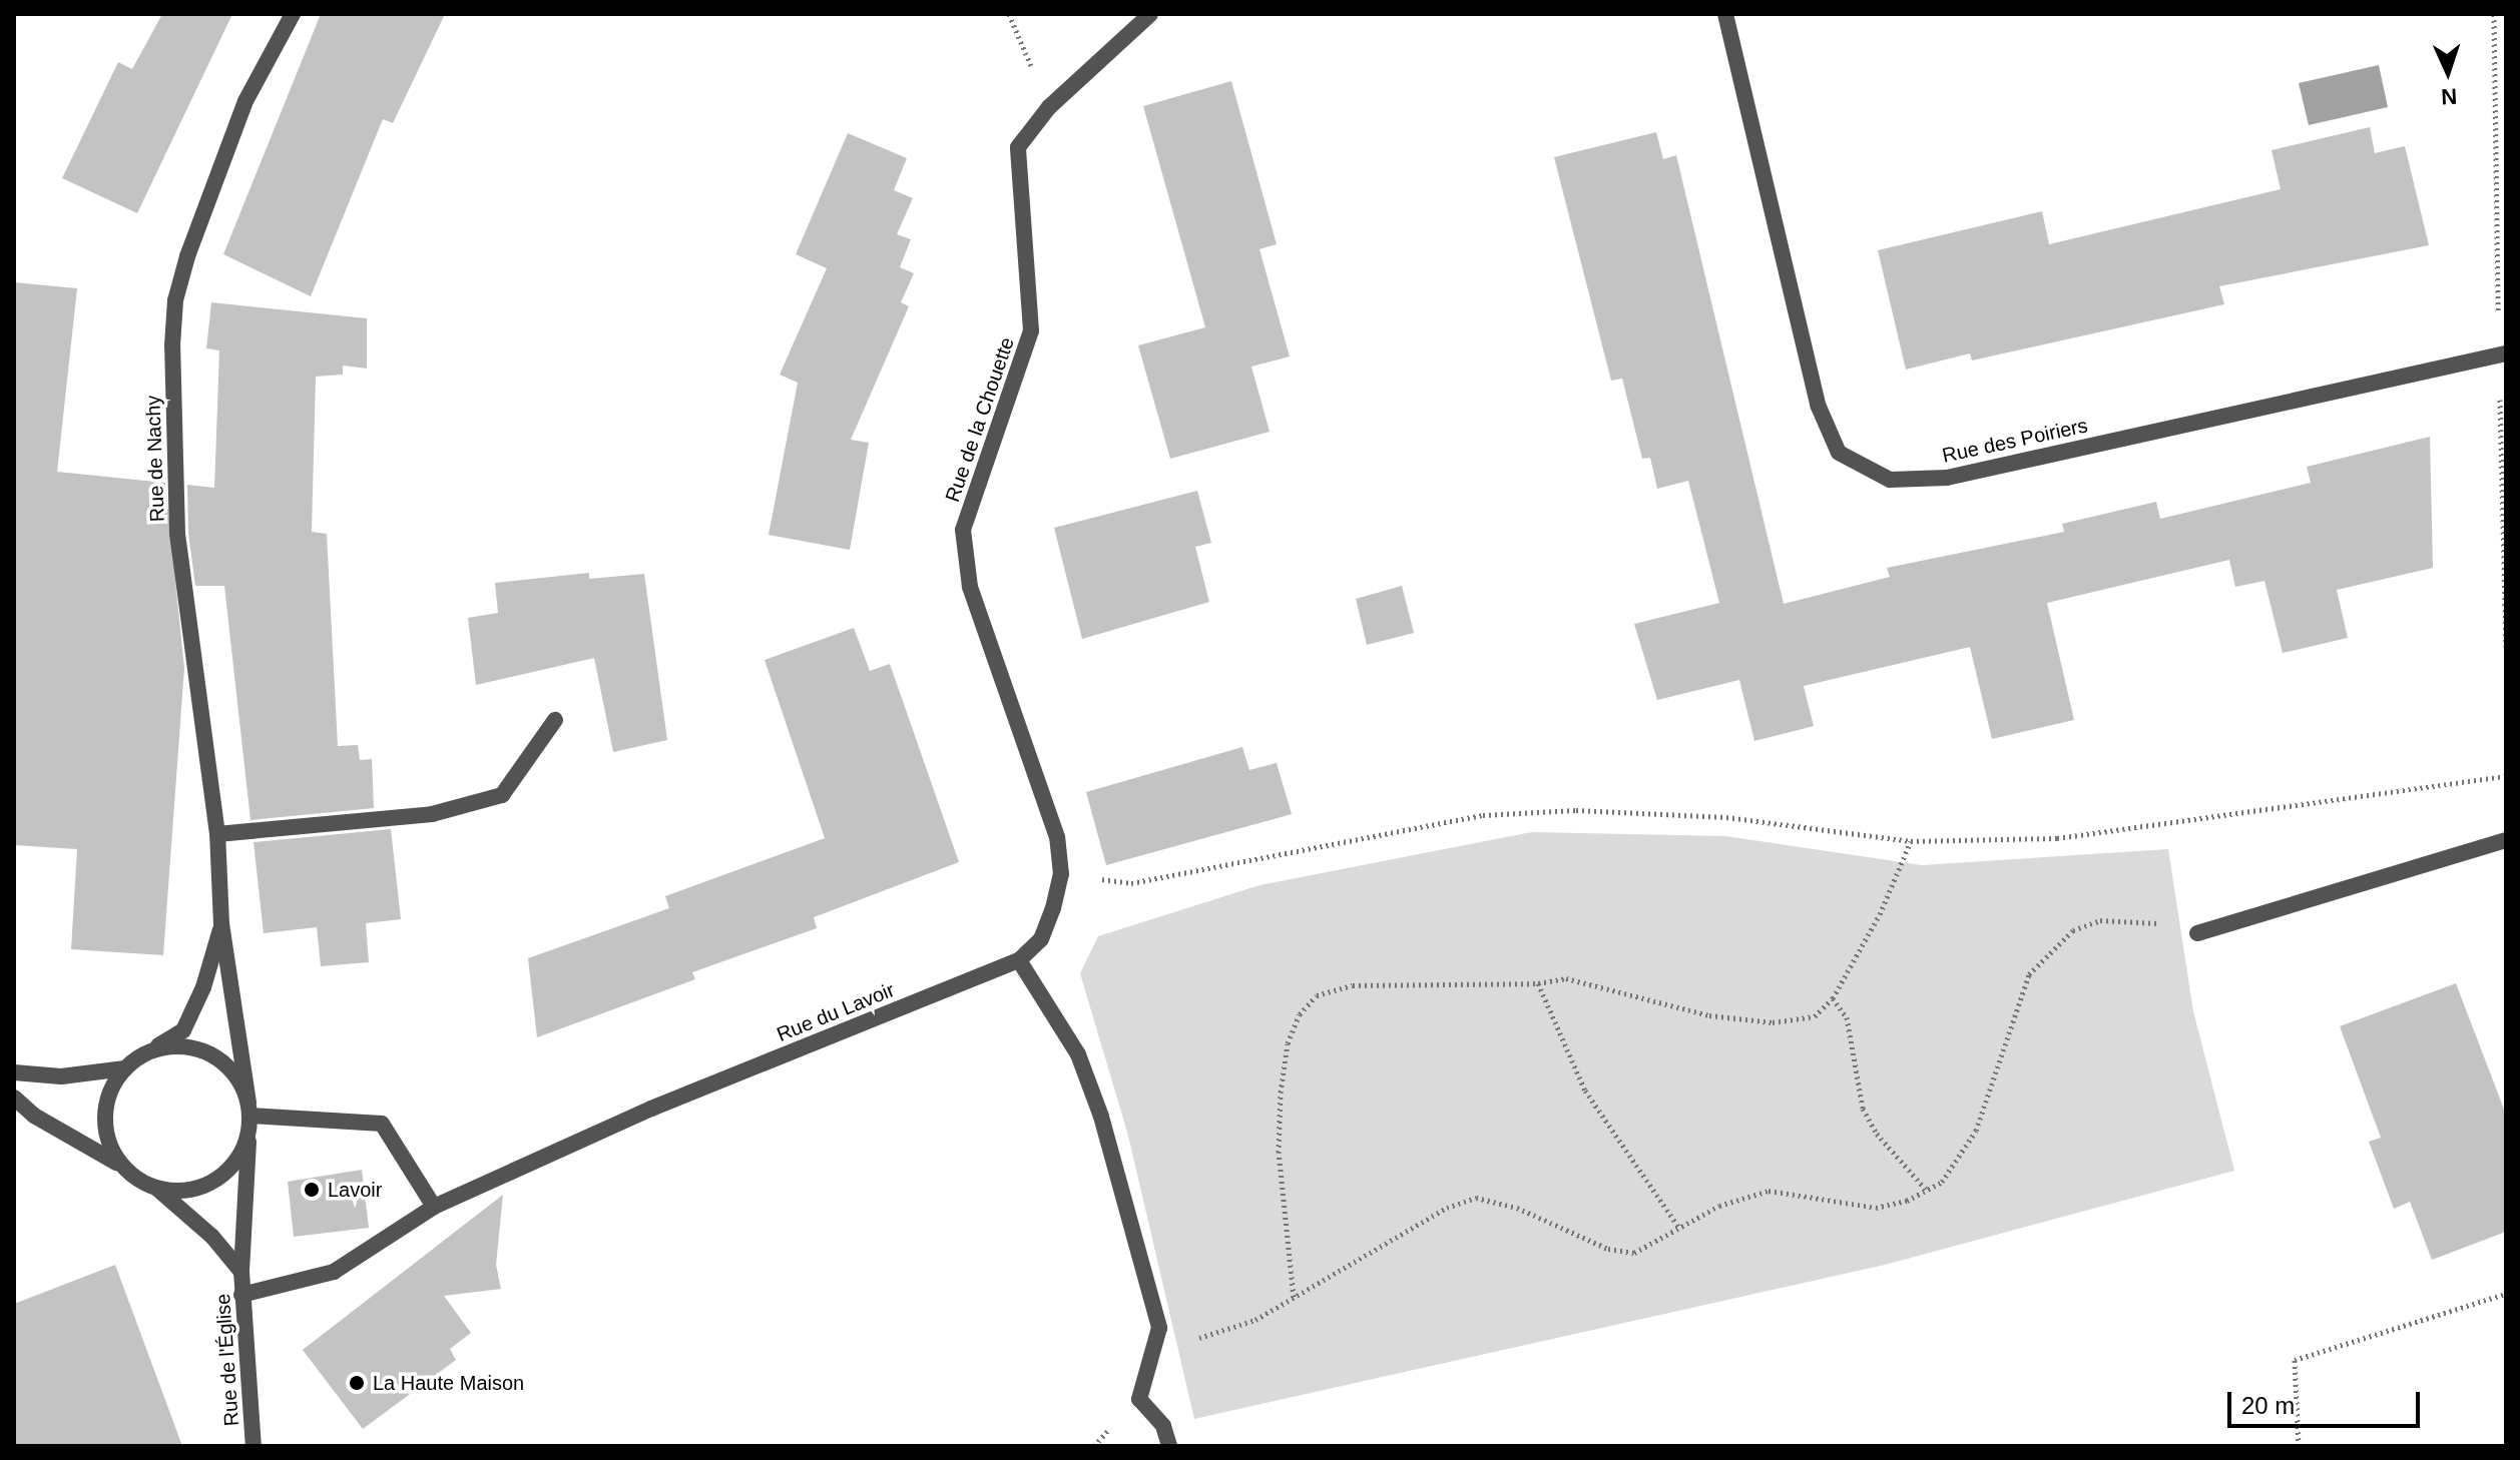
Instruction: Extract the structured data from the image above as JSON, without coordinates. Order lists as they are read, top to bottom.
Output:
{
  "streets": {
    "street": [
      "Rue de la Chouette",
      "Rue des Poiriers",
      "Rue de Nachy",
      "Rue du Lavoir",
      "Rue de l'Église"
    ]
  },
  "crossings": [
    ["Rue de la Chouette", "Rue du Lavoir"],
    ["Rue de Nachy", "Rue de l'Église"],
    ["Rue du Lavoir", "Rue de l'Église"]
  ],
  "places": ["Lavoir", "La Haute Maison"],
  "scale_bar": "20 m",
  "north": "bottom"
}
